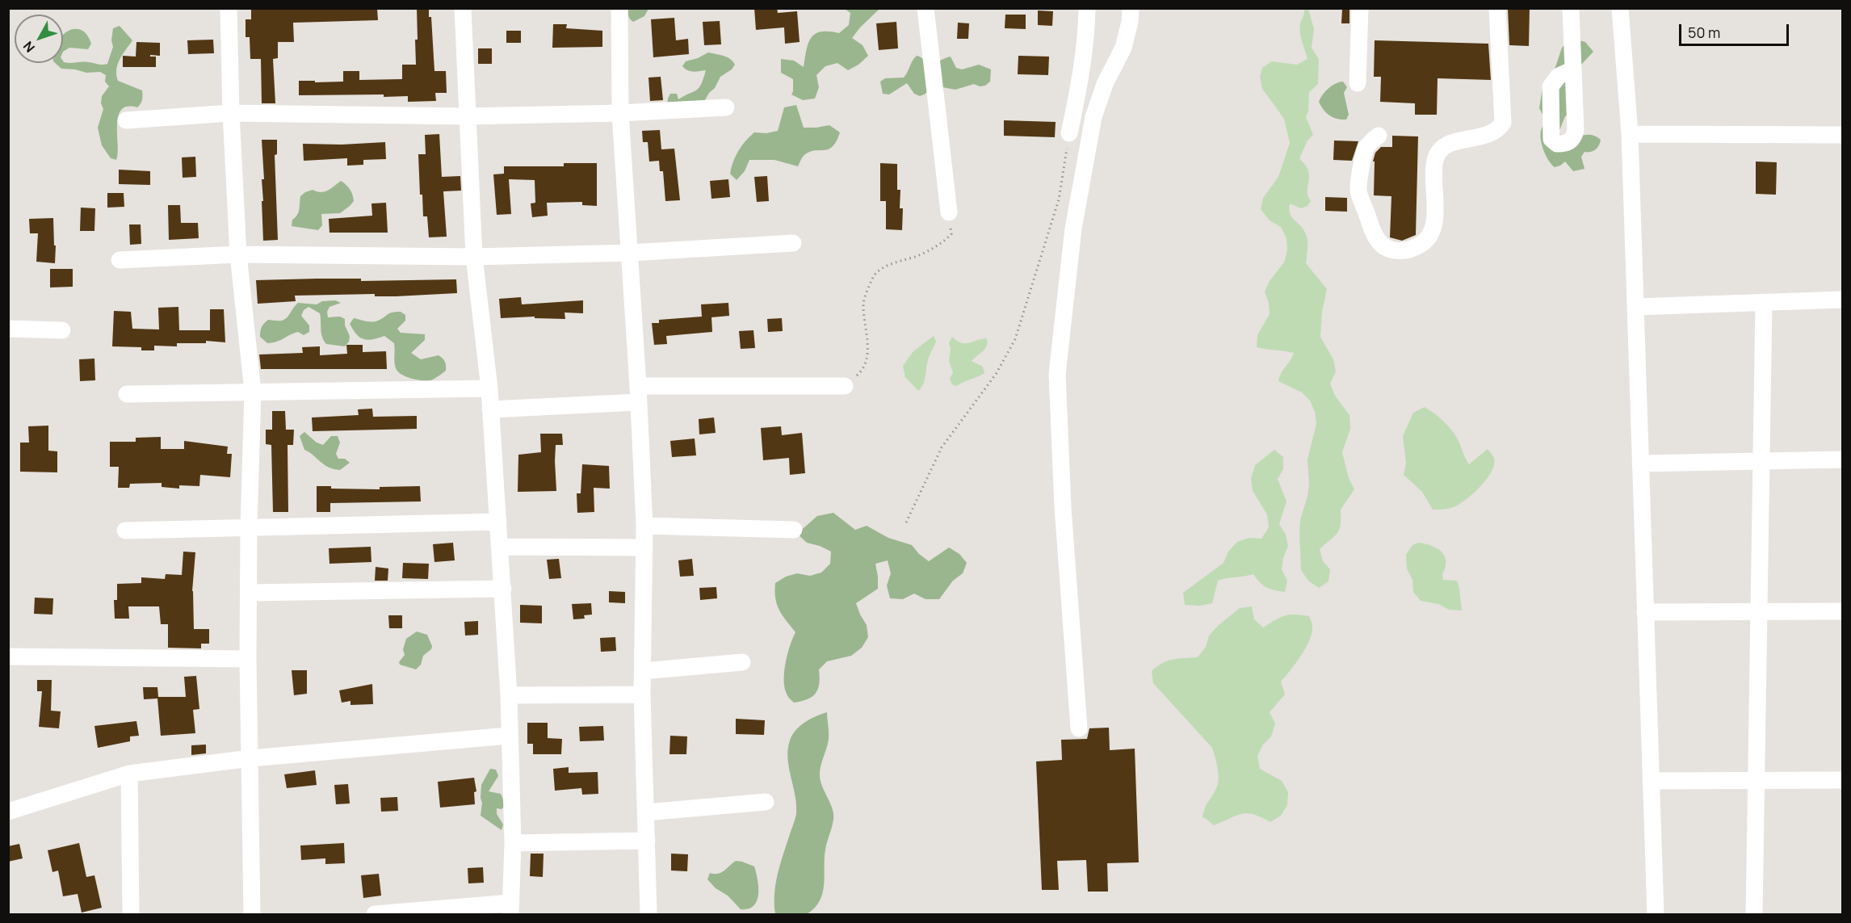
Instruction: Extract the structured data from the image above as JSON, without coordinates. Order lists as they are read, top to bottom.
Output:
{
  "scale_bar": "50 m",
  "north": "bottom left"
}
